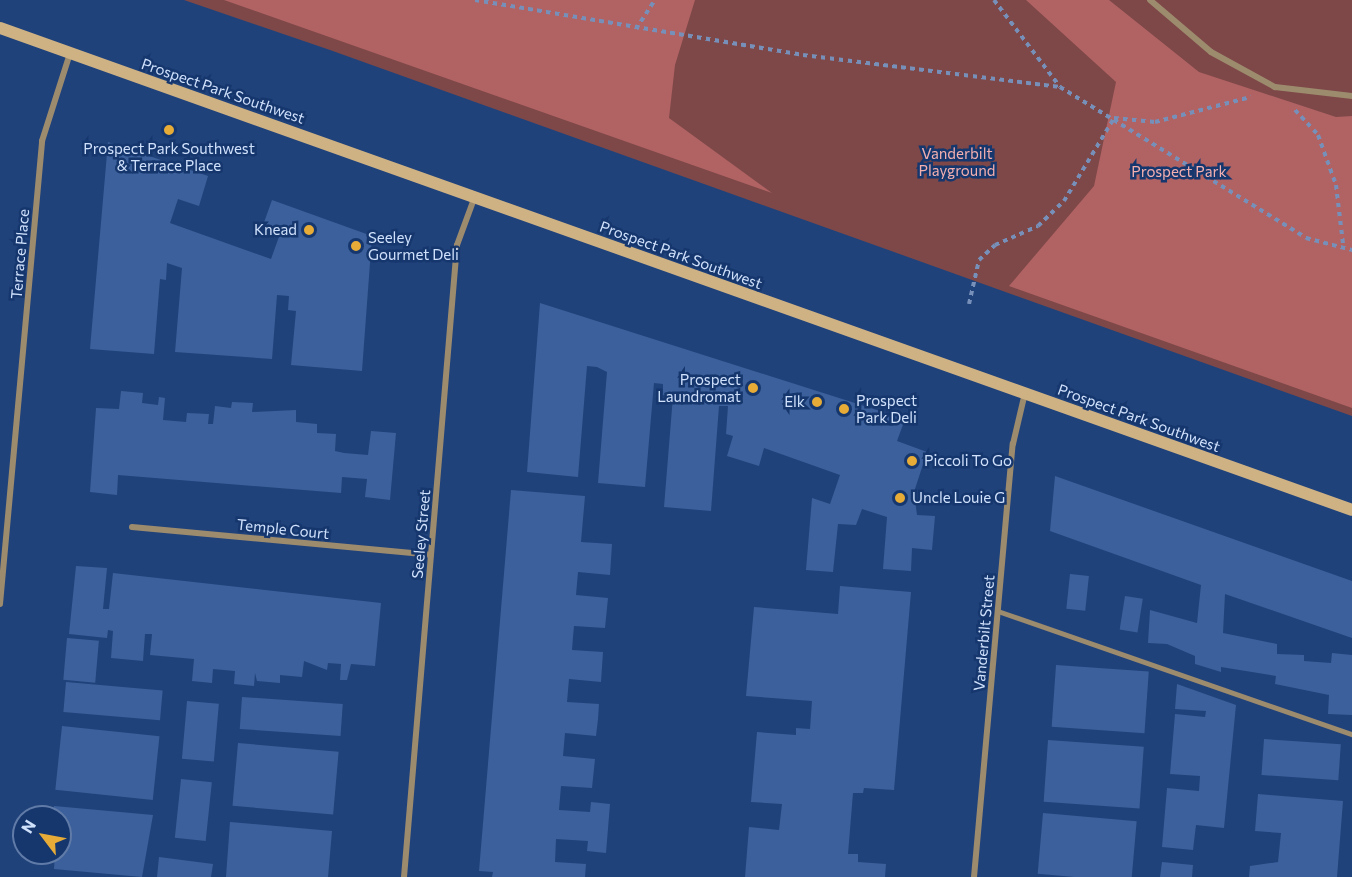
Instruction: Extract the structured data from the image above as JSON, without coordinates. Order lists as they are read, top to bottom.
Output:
{
  "streets": {
    "street": [
      "Prospect Park Southwest",
      "Terrace Place",
      "Temple Court",
      "Seeley Street",
      "Vanderbilt Street"
    ]
  },
  "crossings": [
    ["Prospect Park Southwest", "Terrace Place"],
    ["Prospect Park Southwest", "Seeley Street"],
    ["Prospect Park Southwest", "Vanderbilt Street"],
    ["Temple Court", "Seeley Street"]
  ],
  "parks": ["Vanderbilt Playground", "Prospect Park"],
  "places": [
    "Prospect Park Southwest & Terrace Place",
    "Knead",
    "Seeley Gourmet Deli",
    "Prospect Laundromat",
    "Elk",
    "Prospect Park Deli",
    "Piccoli To Go",
    "Uncle Louie G"
  ],
  "north": "top left"
}
